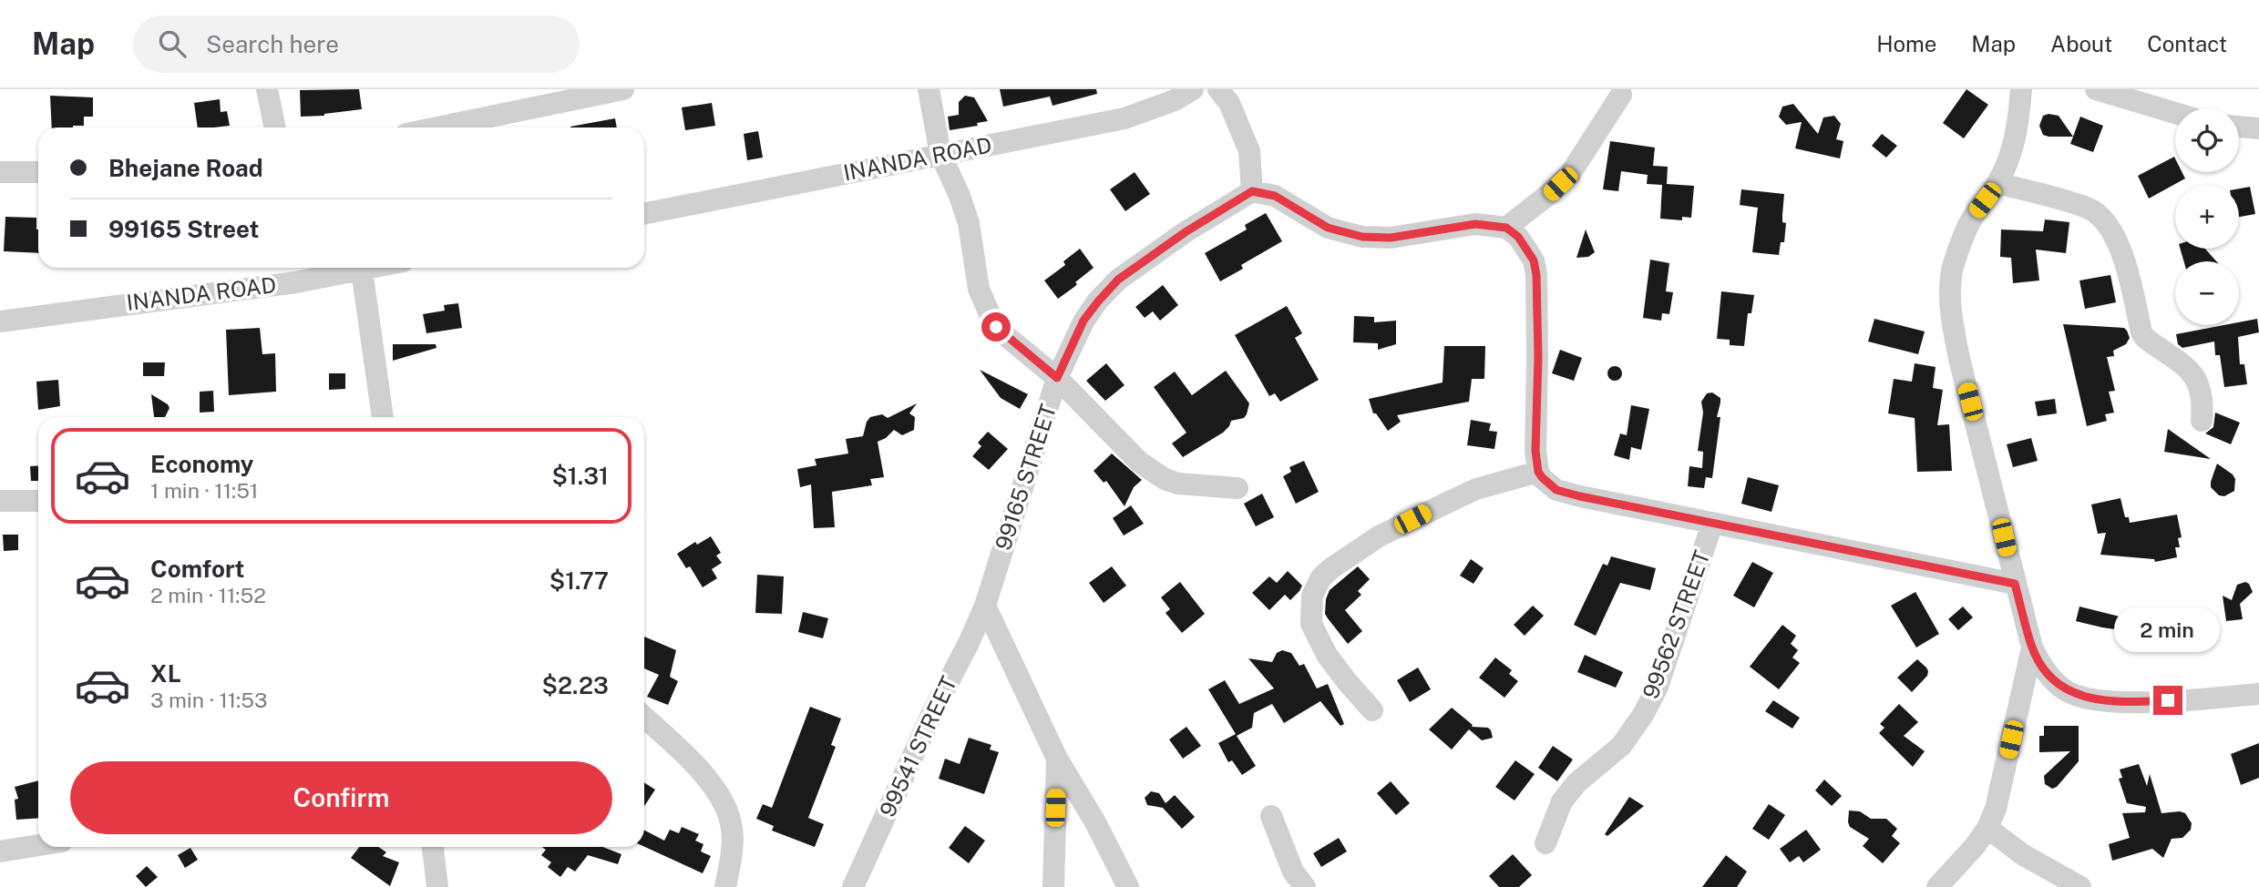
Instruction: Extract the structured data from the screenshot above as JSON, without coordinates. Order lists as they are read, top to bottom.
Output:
{
  "streets": {
    "street": [
      "INANDA ROAD",
      "99165 STREET",
      "99562 STREET",
      "99541 STREET"
    ]
  },
  "crossings": [
    ["99165 STREET", "99541 STREET"]
  ],
  "page": {
    "header": "Map",
    "search": "Search here",
    "nav": [
      "Home",
      "Map",
      "About",
      "Contact"
    ],
    "map_buttons": ["+", "−"],
    "banner": ["Bhejane Road", "99165 Street"],
    "list": [
      {
        "name": "Economy",
        "note": "1 min · 11:51",
        "value": "$1.31"
      },
      {
        "name": "Comfort",
        "note": "2 min · 11:52",
        "value": "$1.77"
      },
      {
        "name": "XL",
        "note": "3 min · 11:53",
        "value": "$2.23"
      }
    ],
    "bubble": "2 min",
    "buttons": "Confirm"
  }
}
